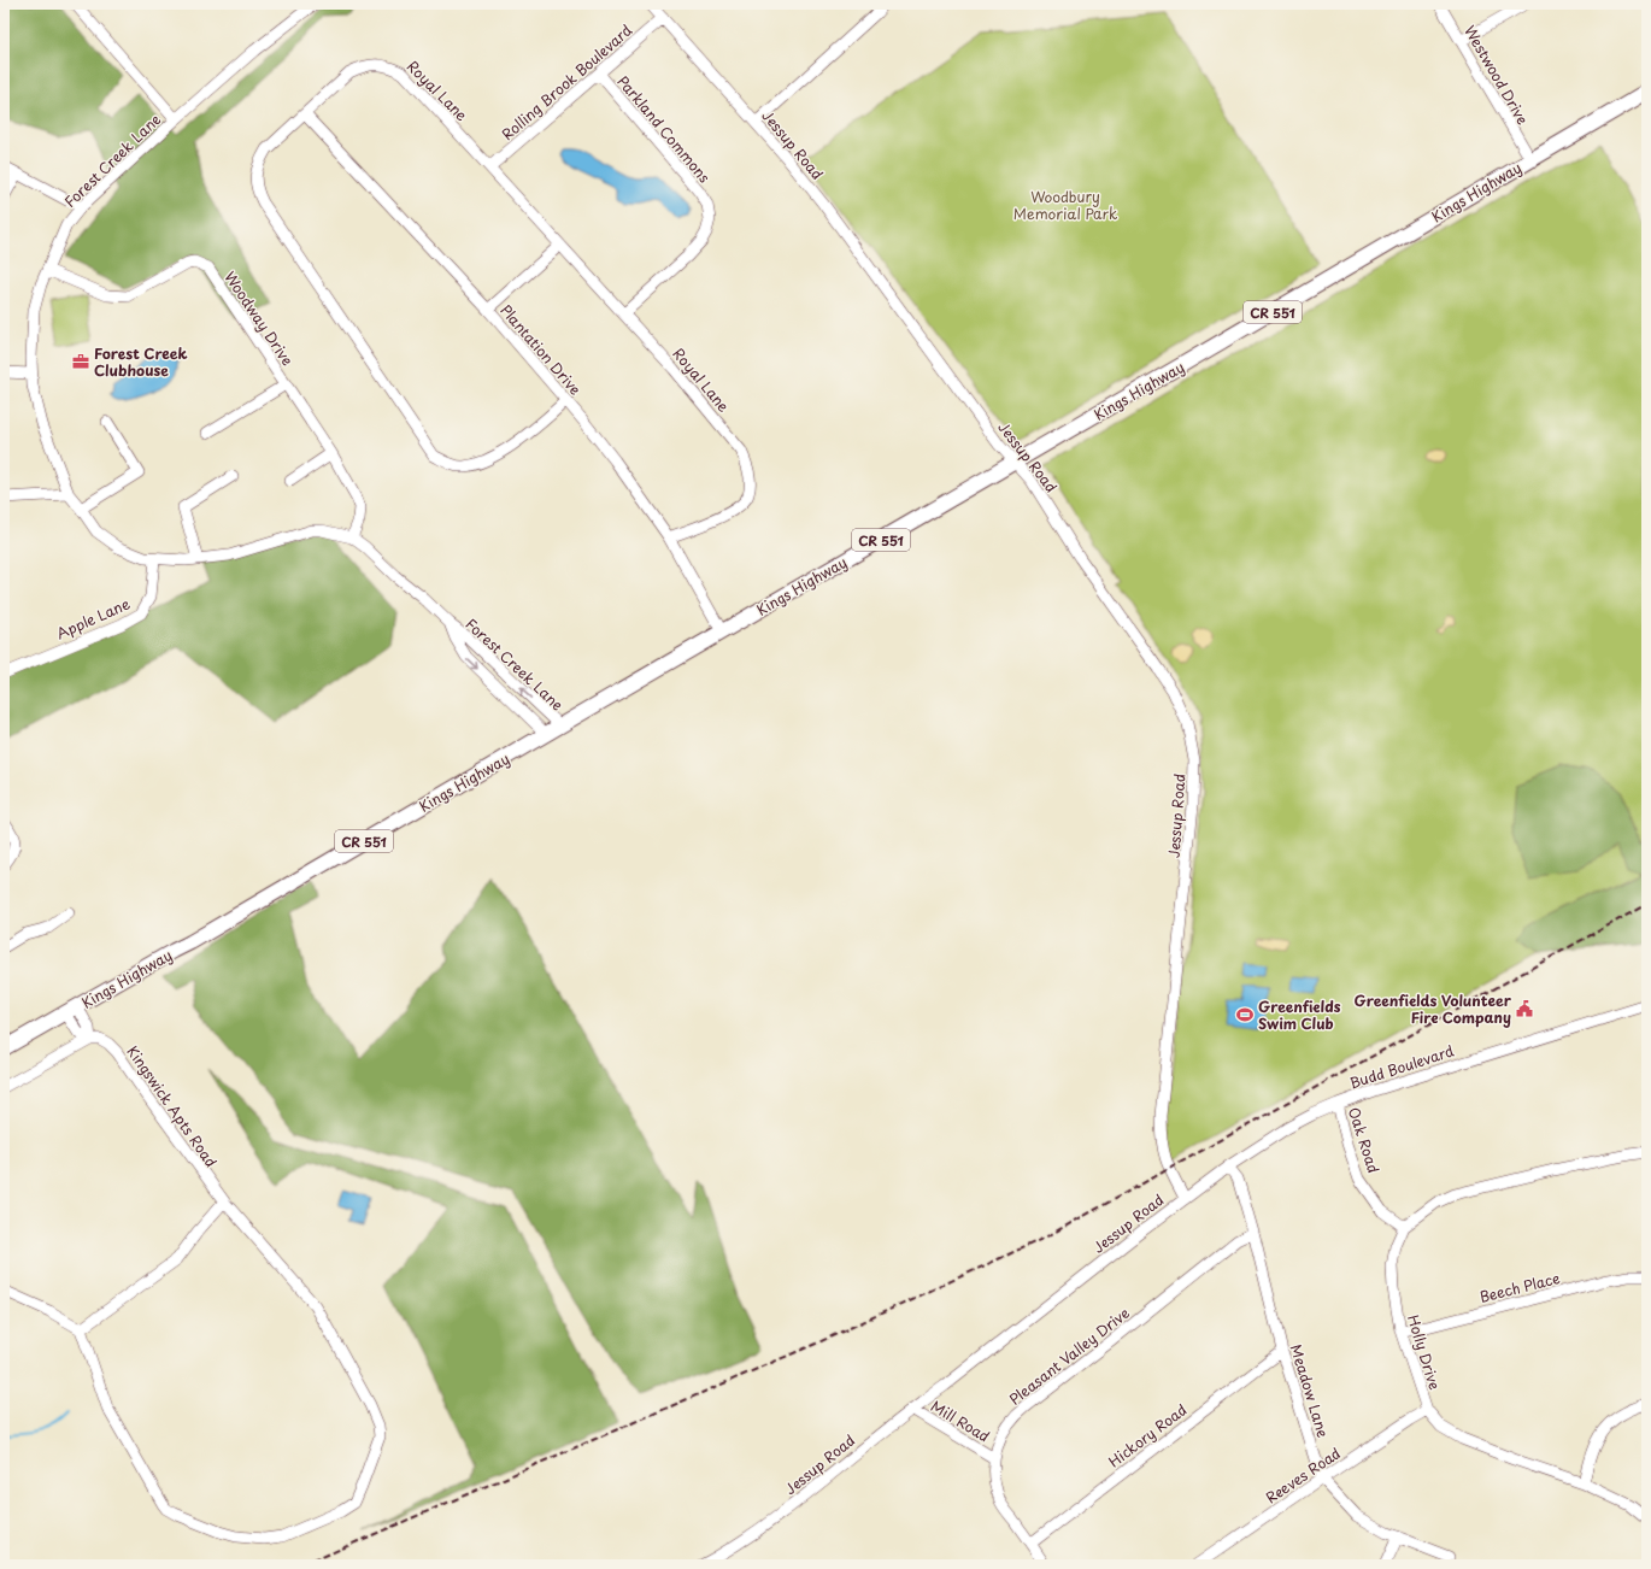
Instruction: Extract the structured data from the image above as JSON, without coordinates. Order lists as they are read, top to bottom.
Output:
{
  "streets": {
    "main road": ["Kings Highway", "CR 551"],
    "street": [
      "Westwood Drive",
      "Rolling Brook Boulevard",
      "Royal Lane",
      "Parkland Commons",
      "Jessup Road",
      "Forest Creek Lane",
      "Woodway Drive",
      "Plantation Drive",
      "Apple Lane",
      "Budd Boulevard",
      "Kingswick Apts Road",
      "Oak Road",
      "Beech Place",
      "Holly Drive",
      "Pleasant Valley Drive",
      "Meadow Lane",
      "Mill Road",
      "Hickory Road",
      "Reeves Road"
    ]
  },
  "crossings": [
    ["Westwood Drive", "Kings Highway"],
    ["Rolling Brook Boulevard", "Royal Lane"],
    ["Rolling Brook Boulevard", "Parkland Commons"],
    ["Rolling Brook Boulevard", "Jessup Road"],
    ["Royal Lane", "Parkland Commons"],
    ["Royal Lane", "Plantation Drive"],
    ["Jessup Road", "Kings Highway"],
    ["Jessup Road", "Budd Boulevard"],
    ["Jessup Road", "Mill Road"],
    ["Forest Creek Lane", "Kings Highway"],
    ["Forest Creek Lane", "Woodway Drive"],
    ["Forest Creek Lane", "Apple Lane"],
    ["Kings Highway", "Plantation Drive"],
    ["Kings Highway", "Kingswick Apts Road"],
    ["Budd Boulevard", "Oak Road"],
    ["Budd Boulevard", "Meadow Lane"],
    ["Oak Road", "Holly Drive"],
    ["Beech Place", "Holly Drive"],
    ["Holly Drive", "Reeves Road"],
    ["Pleasant Valley Drive", "Meadow Lane"],
    ["Pleasant Valley Drive", "Mill Road"],
    ["Pleasant Valley Drive", "Hickory Road"],
    ["Meadow Lane", "Hickory Road"],
    ["Meadow Lane", "Reeves Road"]
  ],
  "parks": ["Woodbury Memorial Park"],
  "places": {
    "office": ["Forest Creek Clubhouse"],
    "public building": ["Greenfields Volunteer Fire Company"],
    "sports": ["Greenfields Swim Club"]
  }
}
